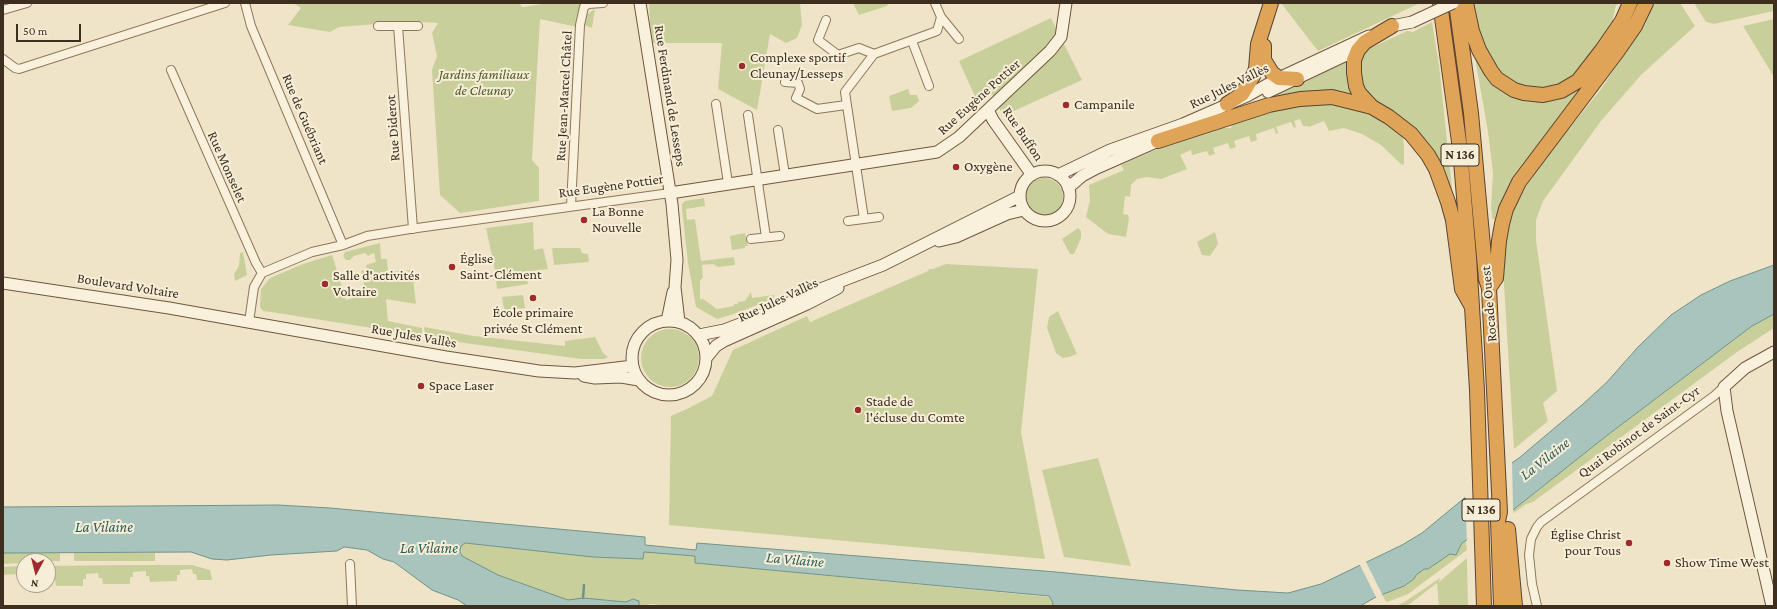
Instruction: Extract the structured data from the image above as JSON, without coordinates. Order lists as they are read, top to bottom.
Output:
{
  "streets": {
    "highway": ["N 136", "Rocade Ouest"],
    "main road": [
      "Rue Jules Vallès",
      "Rue Ferdinand de Lesseps",
      "Rue Eugène Pottier",
      "Rue Buffon",
      "Boulevard Voltaire",
      "Quai Robinot de Saint-Cyr"
    ],
    "street": [
      "Rue Jean-Marcel Châtel",
      "Rue de Guébriant",
      "Rue Diderot",
      "Rue Monselet"
    ]
  },
  "crossings": [
    ["Rue Jules Vallès", "Rue Buffon"],
    ["Rue Jules Vallès", "Boulevard Voltaire"],
    ["Rue Jules Vallès", "Rocade Ouest"],
    ["Rue Jean-Marcel Châtel", "Rue Eugène Pottier"],
    ["Rue Ferdinand de Lesseps", "Rue Eugène Pottier"],
    ["Rue Eugène Pottier", "Rue de Guébriant"],
    ["Rue Eugène Pottier", "Rue Diderot"],
    ["Rue Eugène Pottier", "Rue Buffon"],
    ["Rue Eugène Pottier", "Rue Monselet"]
  ],
  "water": ["La Vilaine"],
  "parks": ["Jardins familiaux de Cleunay"],
  "places": [
    "Complexe sportif Cleunay/Lesseps",
    "Campanile",
    "Oxygène",
    "La Bonne Nouvelle",
    "Église Saint-Clément",
    "Salle d'activités Voltaire",
    "École primaire privée St Clément",
    "Space Laser",
    "Stade de l'écluse du Comte",
    "Église Christ pour Tous",
    "Show Time West"
  ],
  "scale_bar": "50 m",
  "north": "bottom"
}
